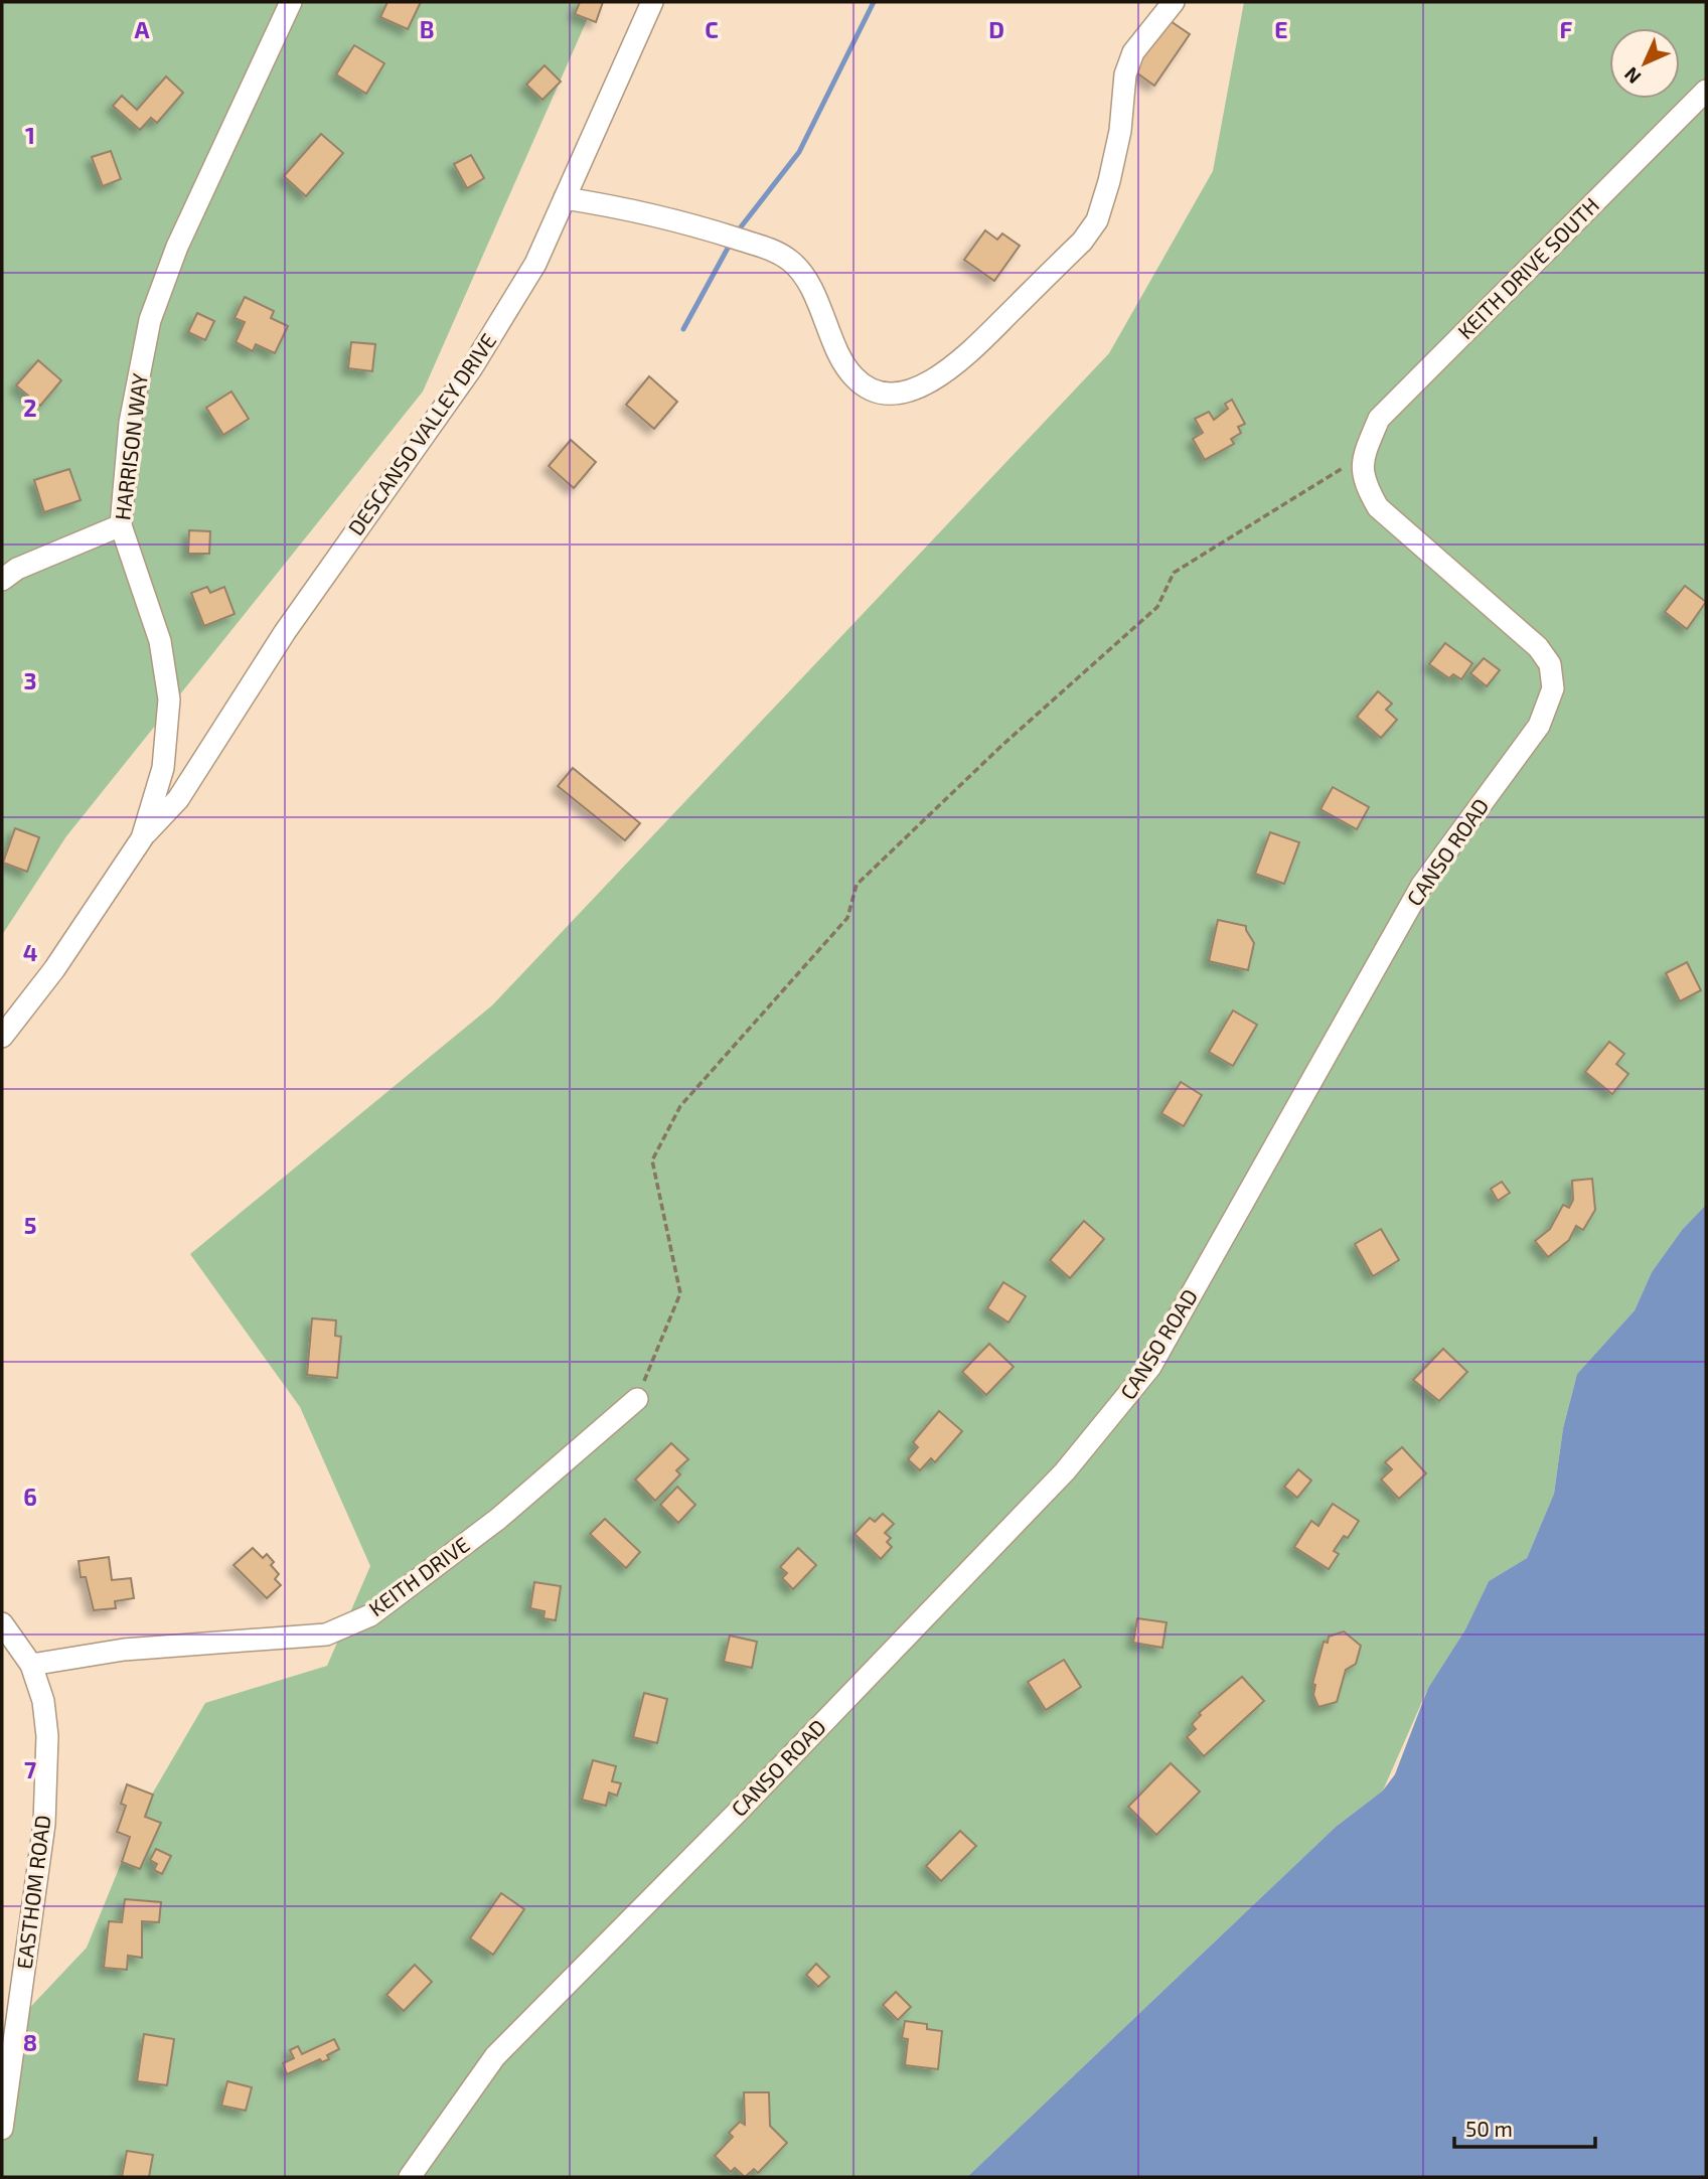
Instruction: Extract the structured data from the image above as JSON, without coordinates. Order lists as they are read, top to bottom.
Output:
{
  "streets": {
    "street": [
      "KEITH DRIVE SOUTH",
      "DESCANSO VALLEY DRIVE",
      "HARRISON WAY",
      "CANSO ROAD",
      "KEITH DRIVE",
      "EASTHOM ROAD"
    ]
  },
  "crossings": [
    ["KEITH DRIVE SOUTH", "CANSO ROAD"],
    ["DESCANSO VALLEY DRIVE", "HARRISON WAY"],
    ["KEITH DRIVE", "EASTHOM ROAD"]
  ],
  "scale_bar": "50 m",
  "north": "bottom left",
  "grid": {
    "columns": [
      "A",
      "B",
      "C",
      "D",
      "E",
      "F"
    ],
    "rows": [
      "1",
      "2",
      "3",
      "4",
      "5",
      "6",
      "7",
      "8"
    ]
  }
}
